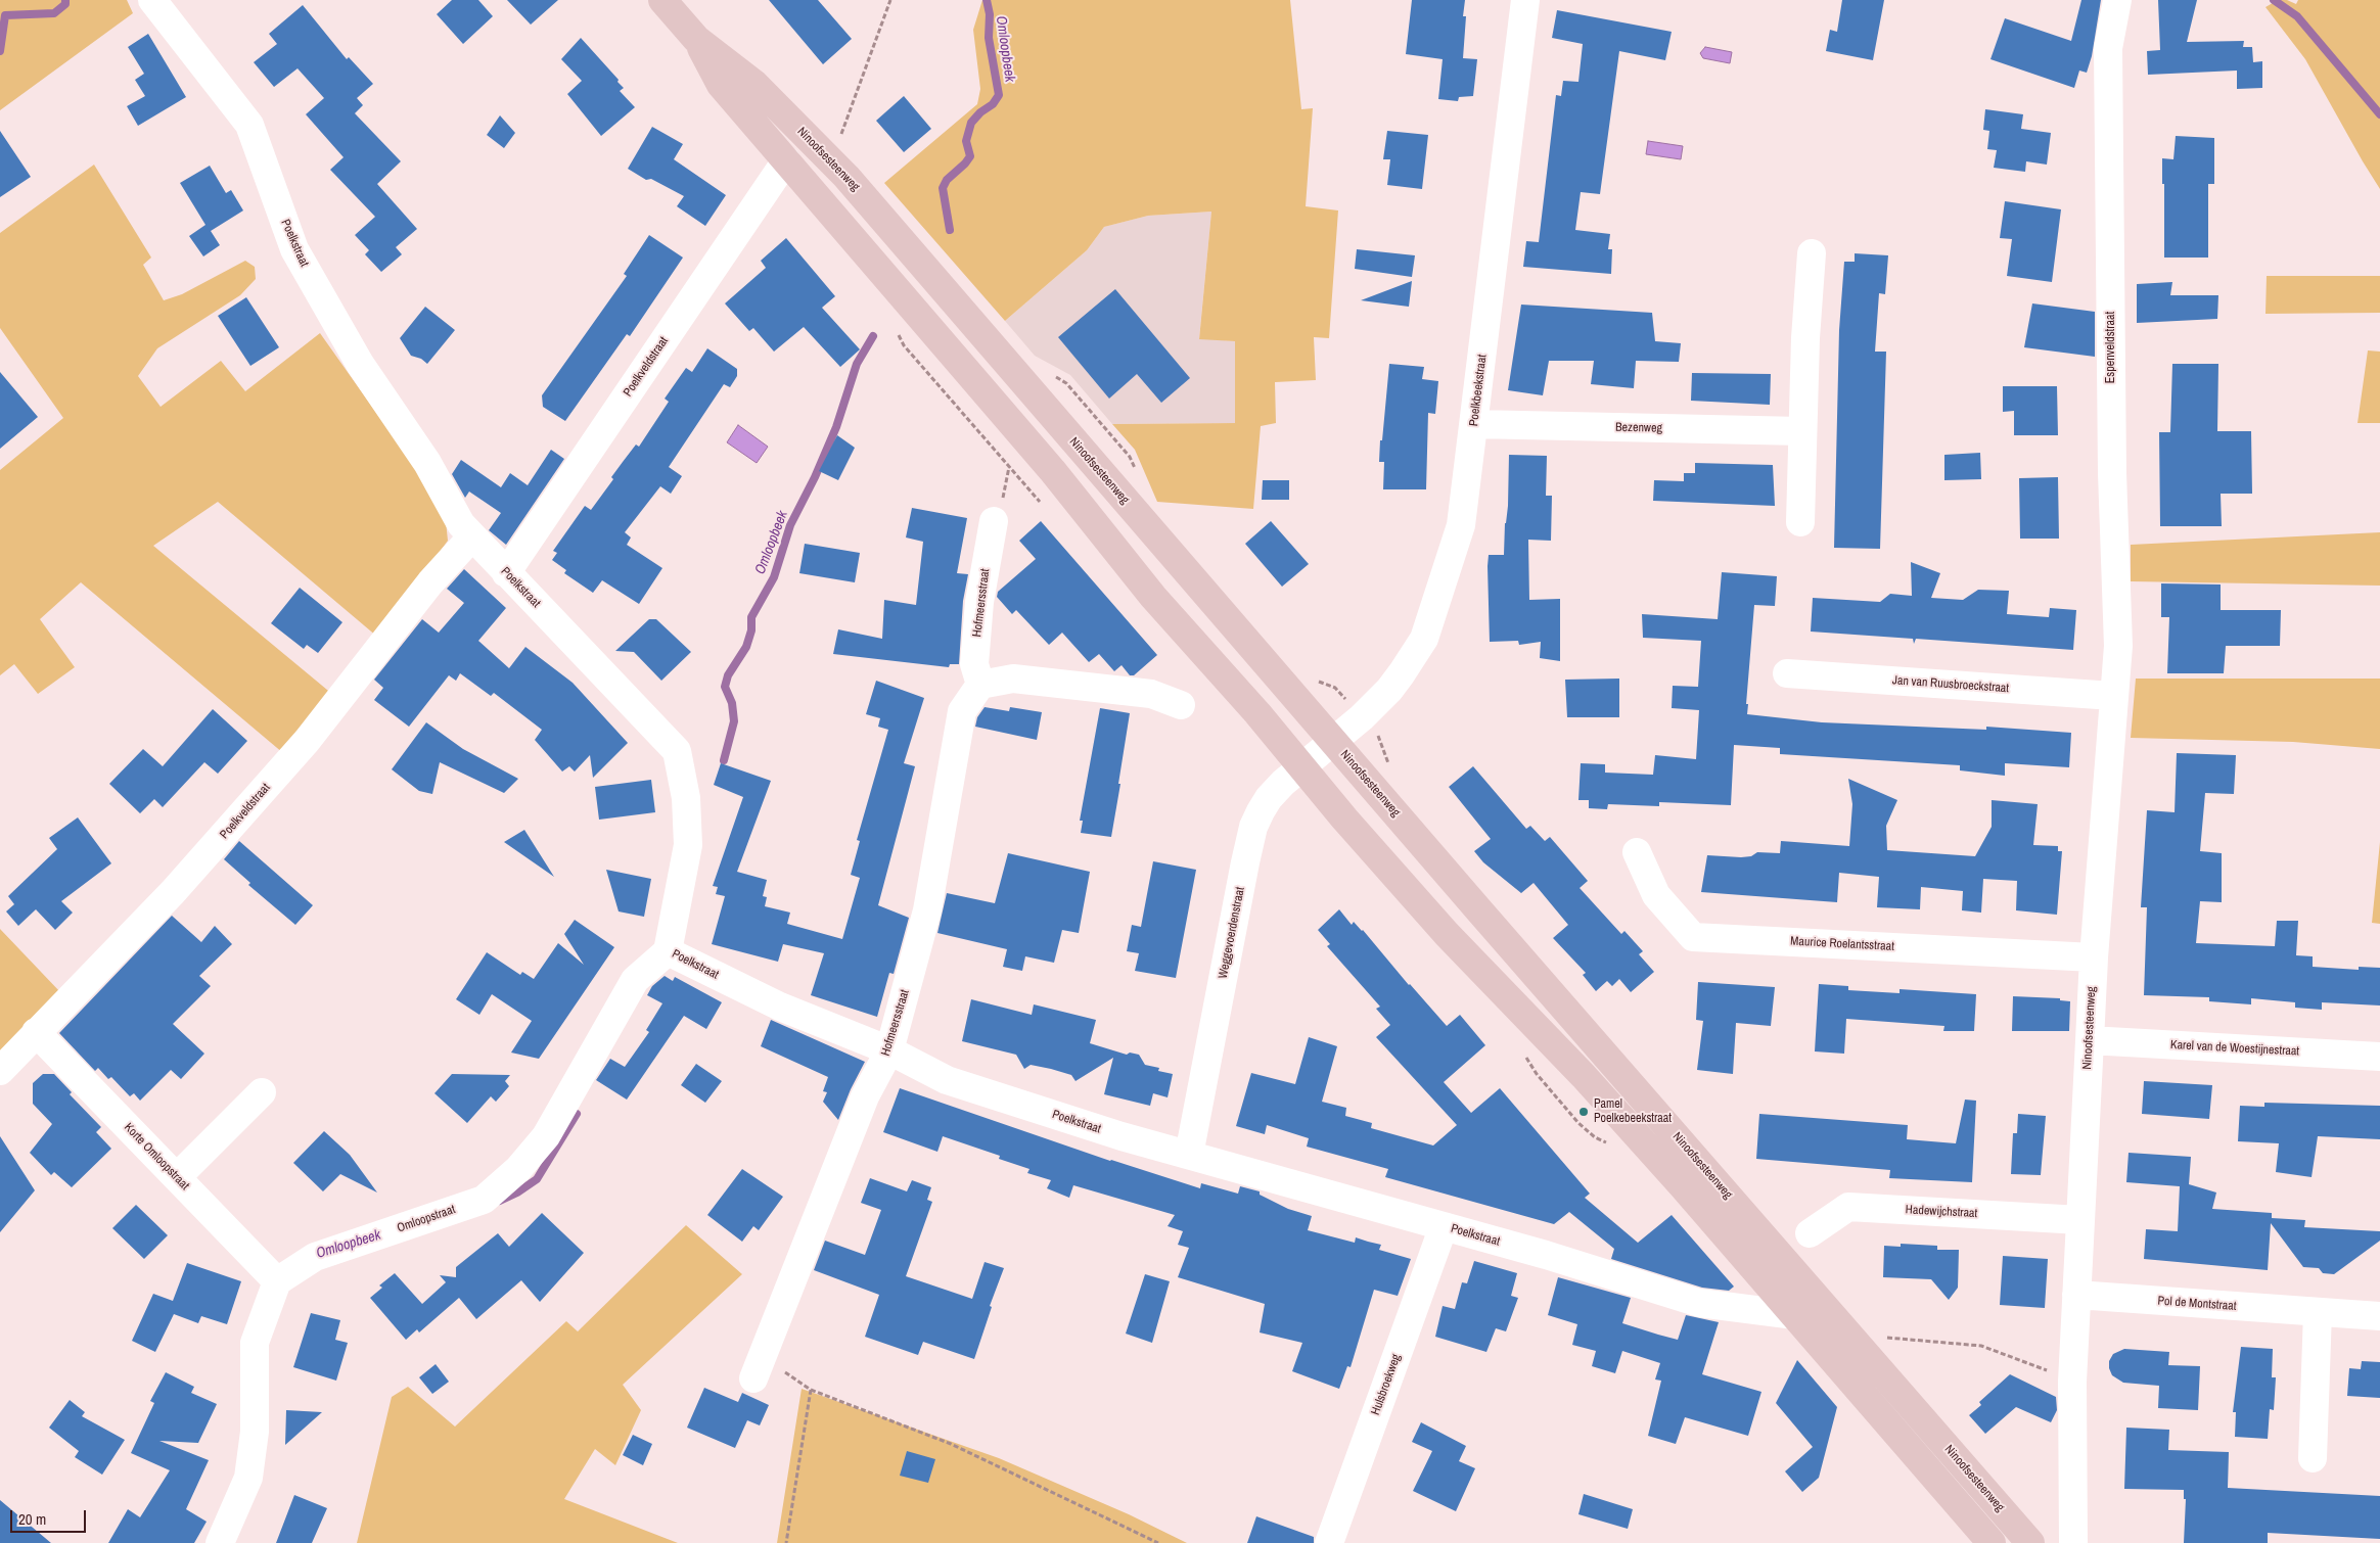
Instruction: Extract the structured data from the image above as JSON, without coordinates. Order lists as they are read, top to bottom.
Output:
{
  "streets": {
    "main road": ["Ninoofsesteenweg"],
    "street": [
      "Poelkstraat",
      "Espenveldstraat",
      "Poelkveldstraat",
      "Poelkbeekstraat",
      "Bezenweg",
      "Hofmeersstraat",
      "Jan van Ruusbroeckstraat",
      "Weggevoerdenstraat",
      "Maurice Roelantsstraat",
      "Karel van de Woestijnestraat",
      "Korte Omloopstraat",
      "Hadewijchstraat",
      "Omloopstraat",
      "Pol de Montstraat",
      "Hulsbroekweg"
    ]
  },
  "crossings": [
    ["Ninoofsesteenweg", "Poelkstraat"],
    ["Ninoofsesteenweg", "Espenveldstraat"],
    ["Ninoofsesteenweg", "Poelkveldstraat"],
    ["Ninoofsesteenweg", "Poelkbeekstraat"],
    ["Ninoofsesteenweg", "Jan van Ruusbroeckstraat"],
    ["Ninoofsesteenweg", "Weggevoerdenstraat"],
    ["Ninoofsesteenweg", "Maurice Roelantsstraat"],
    ["Ninoofsesteenweg", "Karel van de Woestijnestraat"],
    ["Ninoofsesteenweg", "Hadewijchstraat"],
    ["Ninoofsesteenweg", "Pol de Montstraat"],
    ["Poelkstraat", "Poelkveldstraat"],
    ["Poelkstraat", "Hofmeersstraat"],
    ["Poelkstraat", "Weggevoerdenstraat"],
    ["Poelkstraat", "Omloopstraat"],
    ["Poelkstraat", "Hulsbroekweg"],
    ["Espenveldstraat", "Jan van Ruusbroeckstraat"],
    ["Poelkveldstraat", "Korte Omloopstraat"],
    ["Poelkbeekstraat", "Bezenweg"],
    ["Poelkbeekstraat", "Weggevoerdenstraat"],
    ["Korte Omloopstraat", "Omloopstraat"]
  ],
  "water": ["Omloopbeek"],
  "places": ["Pamel Poelkebeekstraat"],
  "scale_bar": "20 m"
}
